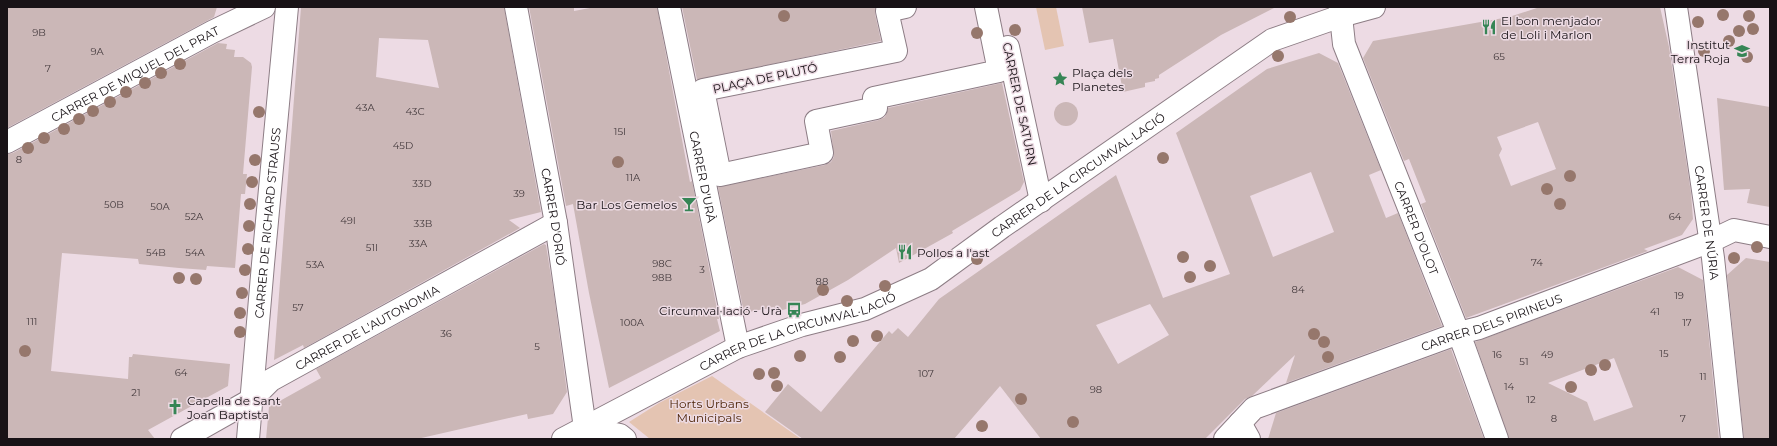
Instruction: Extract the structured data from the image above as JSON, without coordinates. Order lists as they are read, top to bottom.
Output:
{
  "streets": {
    "street": [
      "CARRER DE MIQUEL DEL PRAT",
      "PLAÇA DE PLUTÓ",
      "CARRER DE SATURN",
      "CARRER DE LA CIRCUMVAL·LACIÓ",
      "CARRER D'URÀ",
      "CARRER D'ORIÓ",
      "CARRER DE RICHARD STRAUSS",
      "CARRER DE NÚRIA",
      "CARRER D'OLOT",
      "CARRER DELS PIRINEUS",
      "CARRER DE L'AUTONOMIA"
    ]
  },
  "crossings": [
    ["CARRER DE SATURN", "CARRER DE LA CIRCUMVAL·LACIÓ"],
    ["CARRER DE LA CIRCUMVAL·LACIÓ", "CARRER D'URÀ"],
    ["CARRER DE LA CIRCUMVAL·LACIÓ", "CARRER D'ORIÓ"],
    ["CARRER DE LA CIRCUMVAL·LACIÓ", "CARRER D'OLOT"],
    ["CARRER D'ORIÓ", "CARRER DE L'AUTONOMIA"],
    ["CARRER DE RICHARD STRAUSS", "CARRER DE L'AUTONOMIA"],
    ["CARRER DE NÚRIA", "CARRER DELS PIRINEUS"],
    ["CARRER D'OLOT", "CARRER DELS PIRINEUS"]
  ],
  "parks": ["Horts Urbans Municipals"],
  "places": {
    "restaurant": ["El bon menjador de Loli i Marlon", "Pollos a l'ast"],
    "school or university": ["Institut Terra Roja"],
    "place": ["Plaça dels Planetes"],
    "bar": ["Bar Los Gemelos"],
    "bus stop": ["Circumval·lació - Urà"],
    "church": ["Capella de Sant Joan Baptista"]
  },
  "house_numbers": [
    "9B",
    "9A",
    "65",
    "7",
    "43A",
    "43C",
    "15I",
    "45D",
    "8",
    "11A",
    "33D",
    "39",
    "50B",
    "50A",
    "52A",
    "64",
    "49I",
    "33B",
    "33A",
    "51I",
    "54B",
    "54A",
    "74",
    "98C",
    "53A",
    "3",
    "98B",
    "88",
    "84",
    "19",
    "57",
    "41",
    "111",
    "100A",
    "17",
    "36",
    "5",
    "15",
    "16",
    "49",
    "51",
    "64",
    "107",
    "11",
    "14",
    "98",
    "21",
    "12",
    "8",
    "7"
  ]
}
